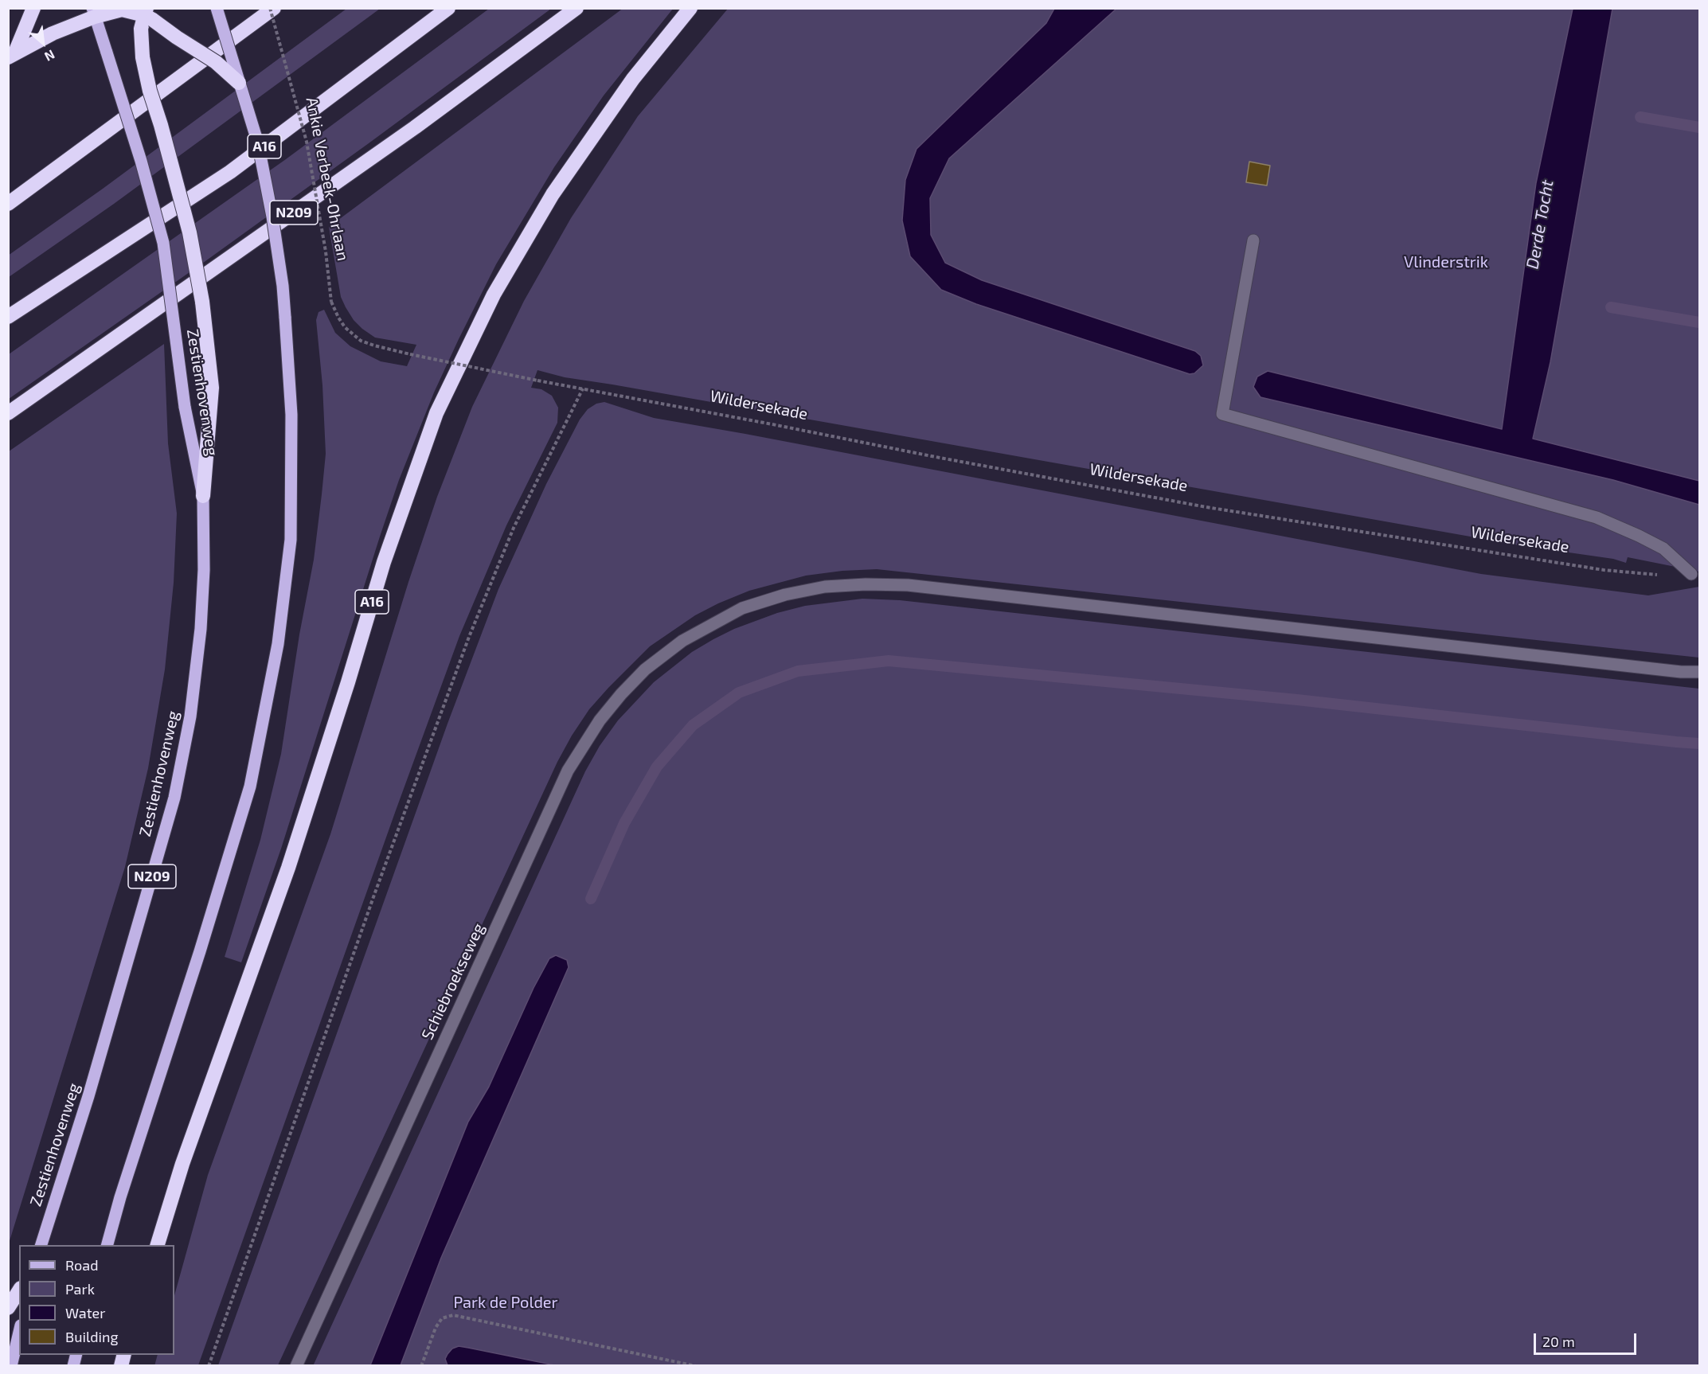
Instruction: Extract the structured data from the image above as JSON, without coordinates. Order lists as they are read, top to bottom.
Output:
{
  "streets": {
    "highway": ["A16", "N209"],
    "main road": ["Zestienhovenweg"],
    "street": ["Schiebroekseweg"],
    "path": ["Ankie Verbeek-Ohrlaan", "Wildersekade"]
  },
  "crossings": [
    ["Ankie Verbeek-Ohrlaan", "Wildersekade"]
  ],
  "water": ["Derde Tocht"],
  "parks": ["Vlinderstrik", "Park de Polder"],
  "legend": [
    "Road",
    "Park",
    "Water",
    "Building"
  ],
  "scale_bar": "20 m",
  "north": "bottom right"
}
